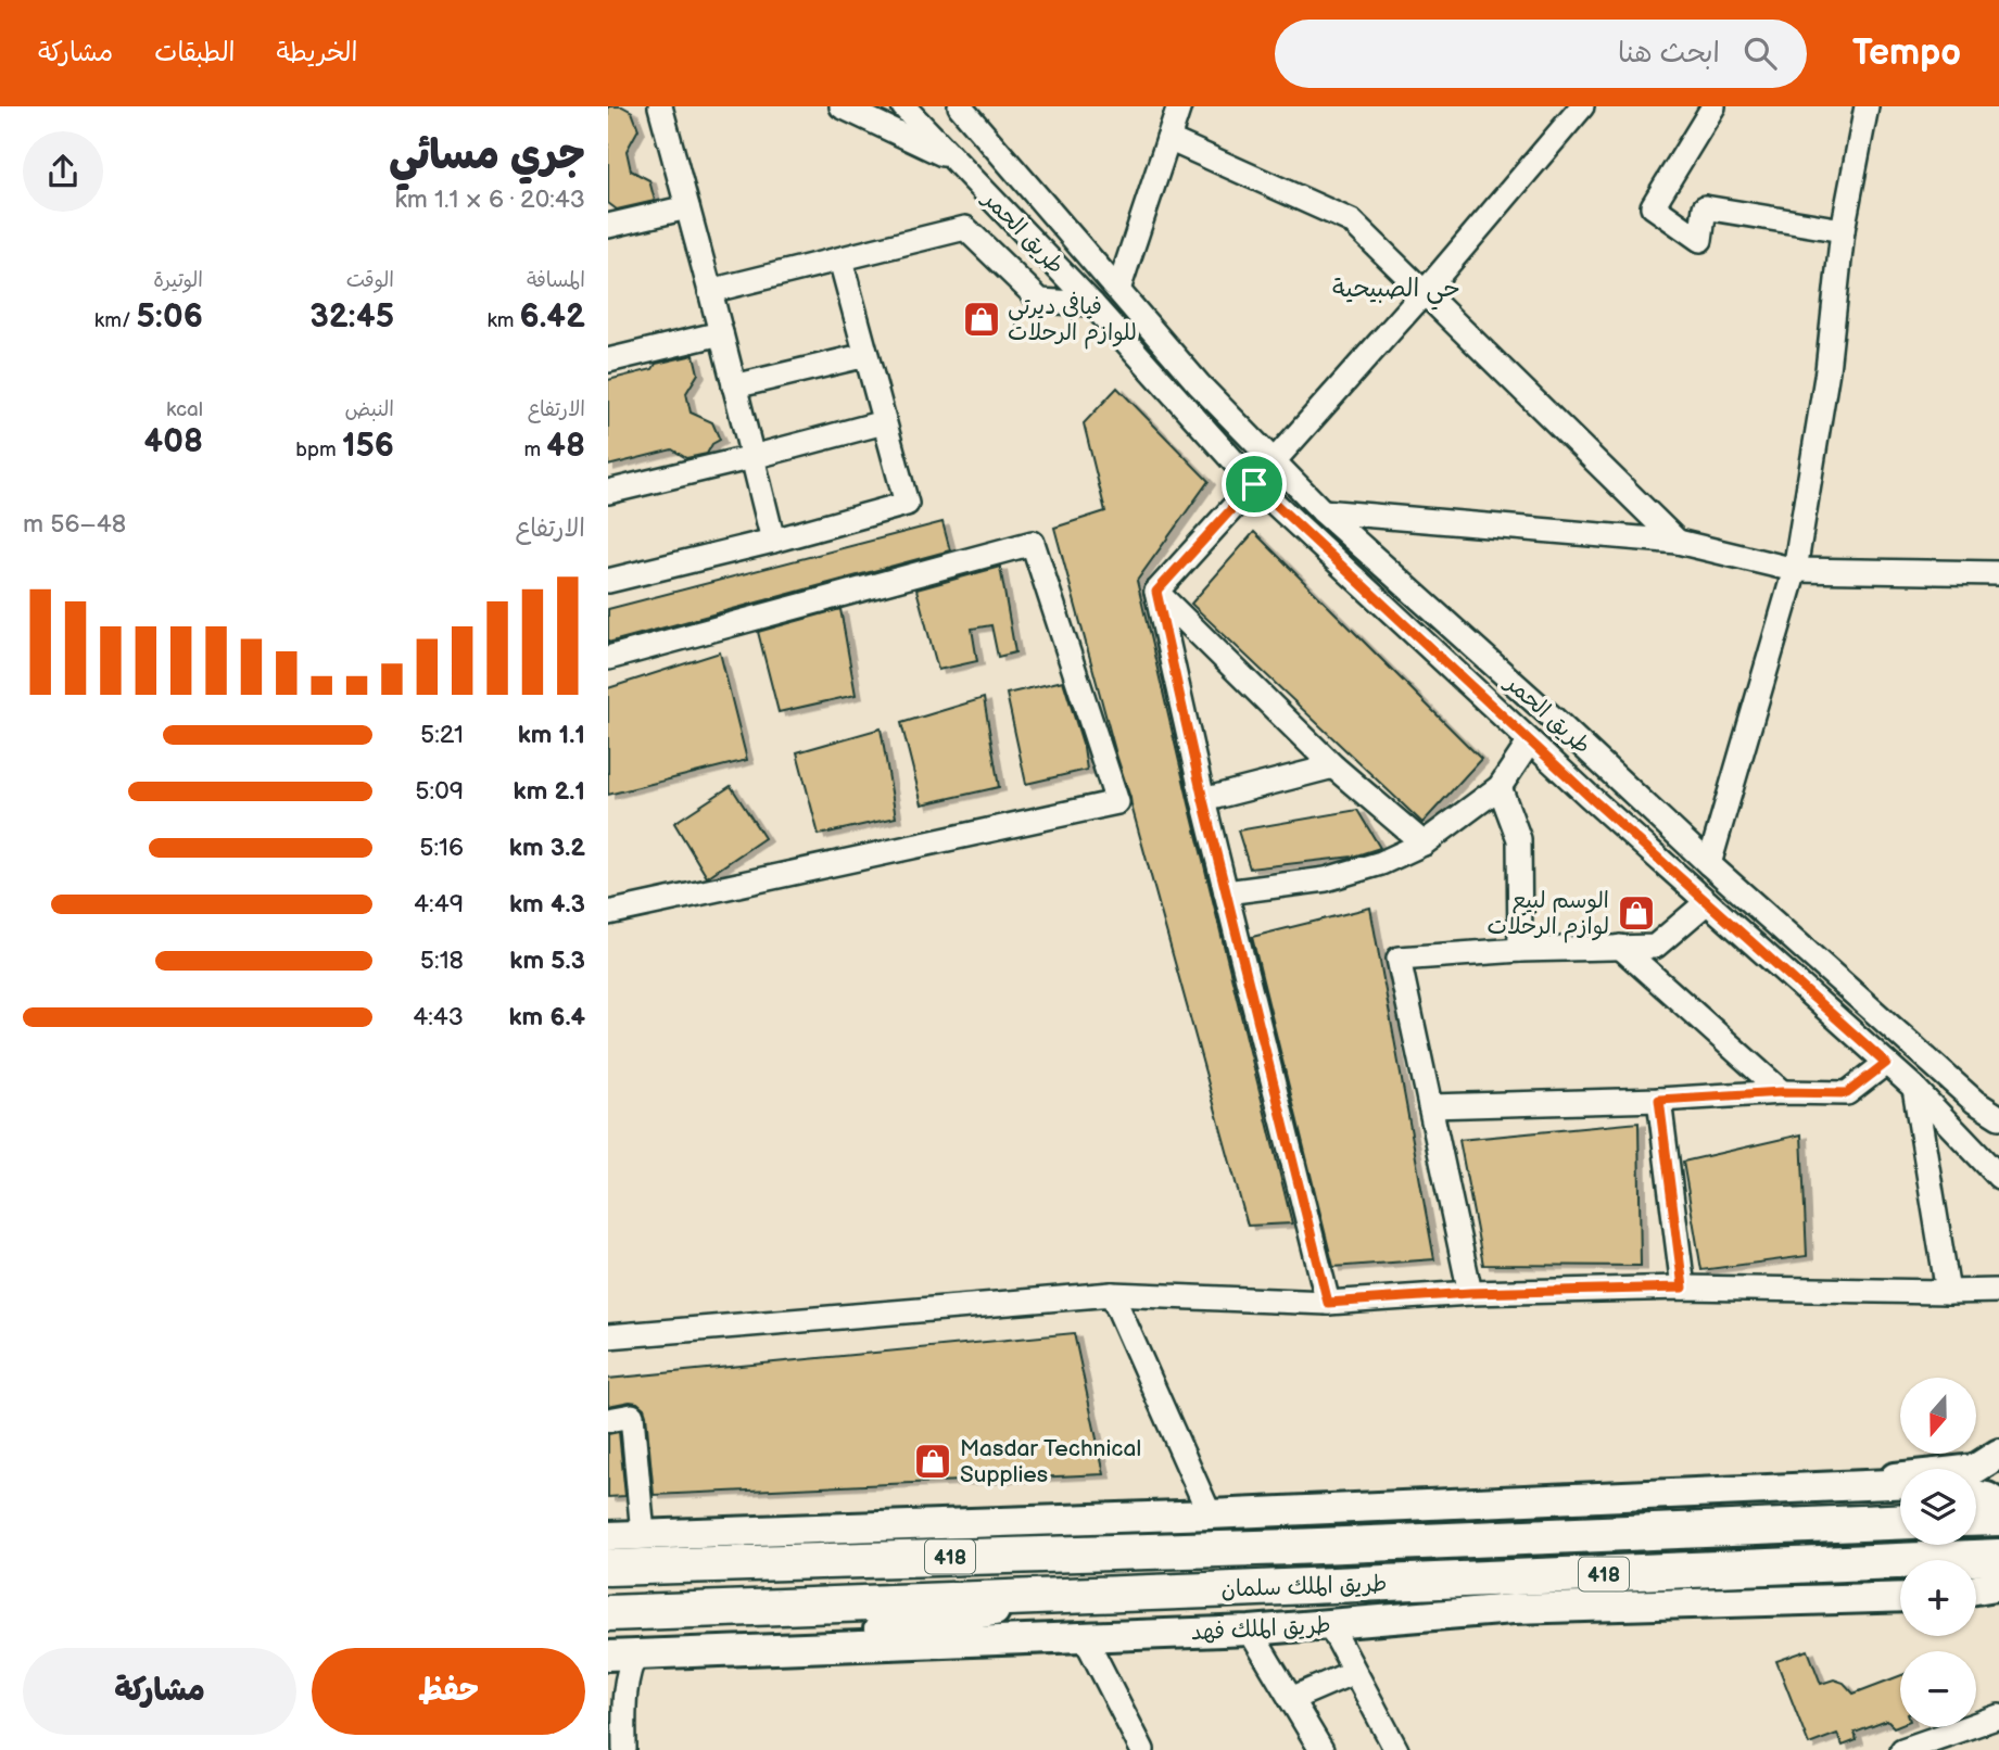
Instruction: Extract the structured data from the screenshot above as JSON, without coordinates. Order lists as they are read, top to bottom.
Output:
{
  "streets": {
    "highway": ["418", "طريق الملك سلمان"],
    "main road": ["طريق الملك فهد"],
    "street": ["طريق الحمر"]
  },
  "districts": ["حي الصبيحية"],
  "places": {
    "shop": ["فيافي ديرتي للوازم الرحلات", "الوسم لبيع لوازم الرحلات", "Masdar Technical Supplies"]
  },
  "north": "bottom",
  "page": {
    "header": "Tempo",
    "search": "ابحث هنا",
    "nav": ["الخريطة", "الطبقات", "مشاركة"],
    "heading": ["جري مسائي", "20:43 · 6 × 1.1 km"],
    "stats": [
      ["المسافة", "6.42 km"],
      ["الوقت", "32:45"],
      ["الوتيرة", "5:06 /km"],
      ["الارتفاع", "48 m"],
      ["النبض", "156 bpm"],
      ["kcal", "408"]
    ],
    "chart": ["الارتفاع", "48–56 m"],
    "list": [
      {
        "name": "1.1 km",
        "note": "5:21"
      },
      {
        "name": "2.1 km",
        "note": "5:09"
      },
      {
        "name": "3.2 km",
        "note": "5:16"
      },
      {
        "name": "4.3 km",
        "note": "4:49"
      },
      {
        "name": "5.3 km",
        "note": "5:18"
      },
      {
        "name": "6.4 km",
        "note": "4:43"
      }
    ],
    "map_buttons": ["+", "−"],
    "buttons": ["حفظ", "مشاركة"]
  }
}
